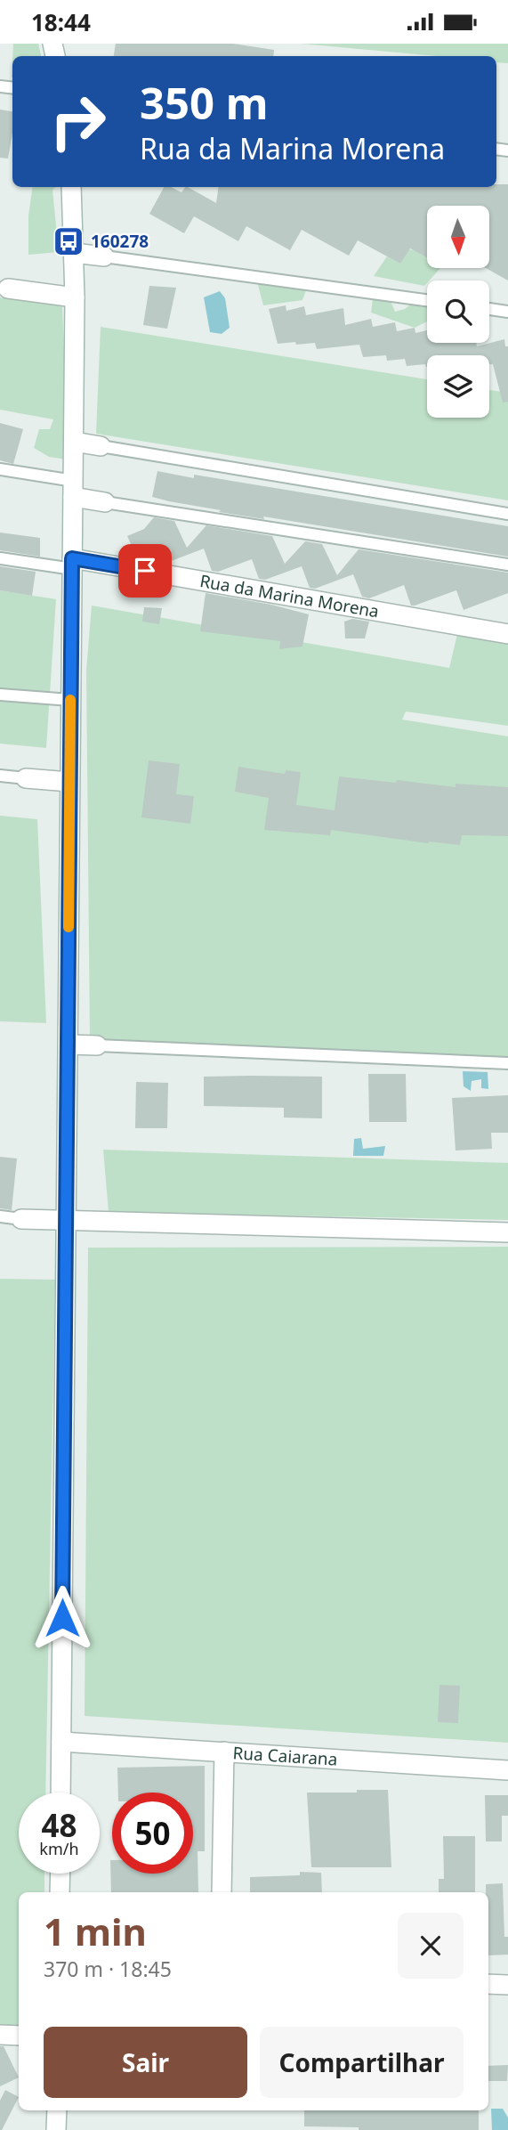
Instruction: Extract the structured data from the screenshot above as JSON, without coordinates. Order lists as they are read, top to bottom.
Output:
{
  "streets": {
    "street": ["Rua da Marina Morena", "Rua Caiarana"]
  },
  "places": {
    "bus stop": ["160278"]
  },
  "north": "bottom",
  "page": {
    "status": "18:44",
    "turn": ["350 m", "Rua da Marina Morena"],
    "speed": "48 km/h",
    "limit": "50",
    "heading": ["1 min", "370 m · 18:45"],
    "buttons": ["Sair", "Compartilhar"]
  }
}
